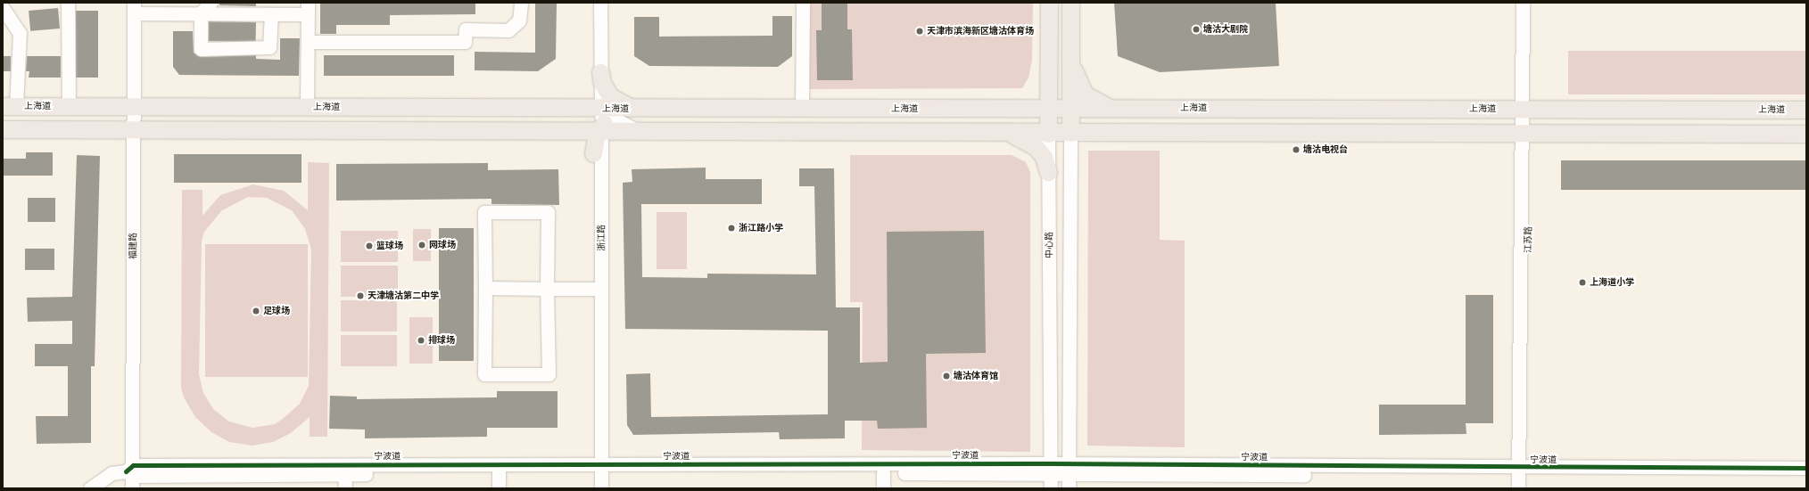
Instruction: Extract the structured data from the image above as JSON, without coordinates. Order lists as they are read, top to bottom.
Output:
{
  "streets": {
    "main road": ["上海道", "中心路"],
    "street": [
      "浙江路",
      "江苏路",
      "福建路",
      "宁波道"
    ]
  },
  "crossings": [
    ["上海道", "浙江路"],
    ["上海道", "江苏路"],
    ["上海道", "中心路"],
    ["上海道", "福建路"],
    ["浙江路", "宁波道"],
    ["江苏路", "宁波道"],
    ["中心路", "宁波道"],
    ["福建路", "宁波道"]
  ],
  "places": [
    "塘沽大剧院",
    "天津市滨海新区塘沽体育场",
    "塘沽电视台",
    "浙江路小学",
    "网球场",
    "篮球场",
    "上海道小学",
    "天津塘沽第二中学",
    "足球场",
    "排球场",
    "塘沽体育馆"
  ]
}
